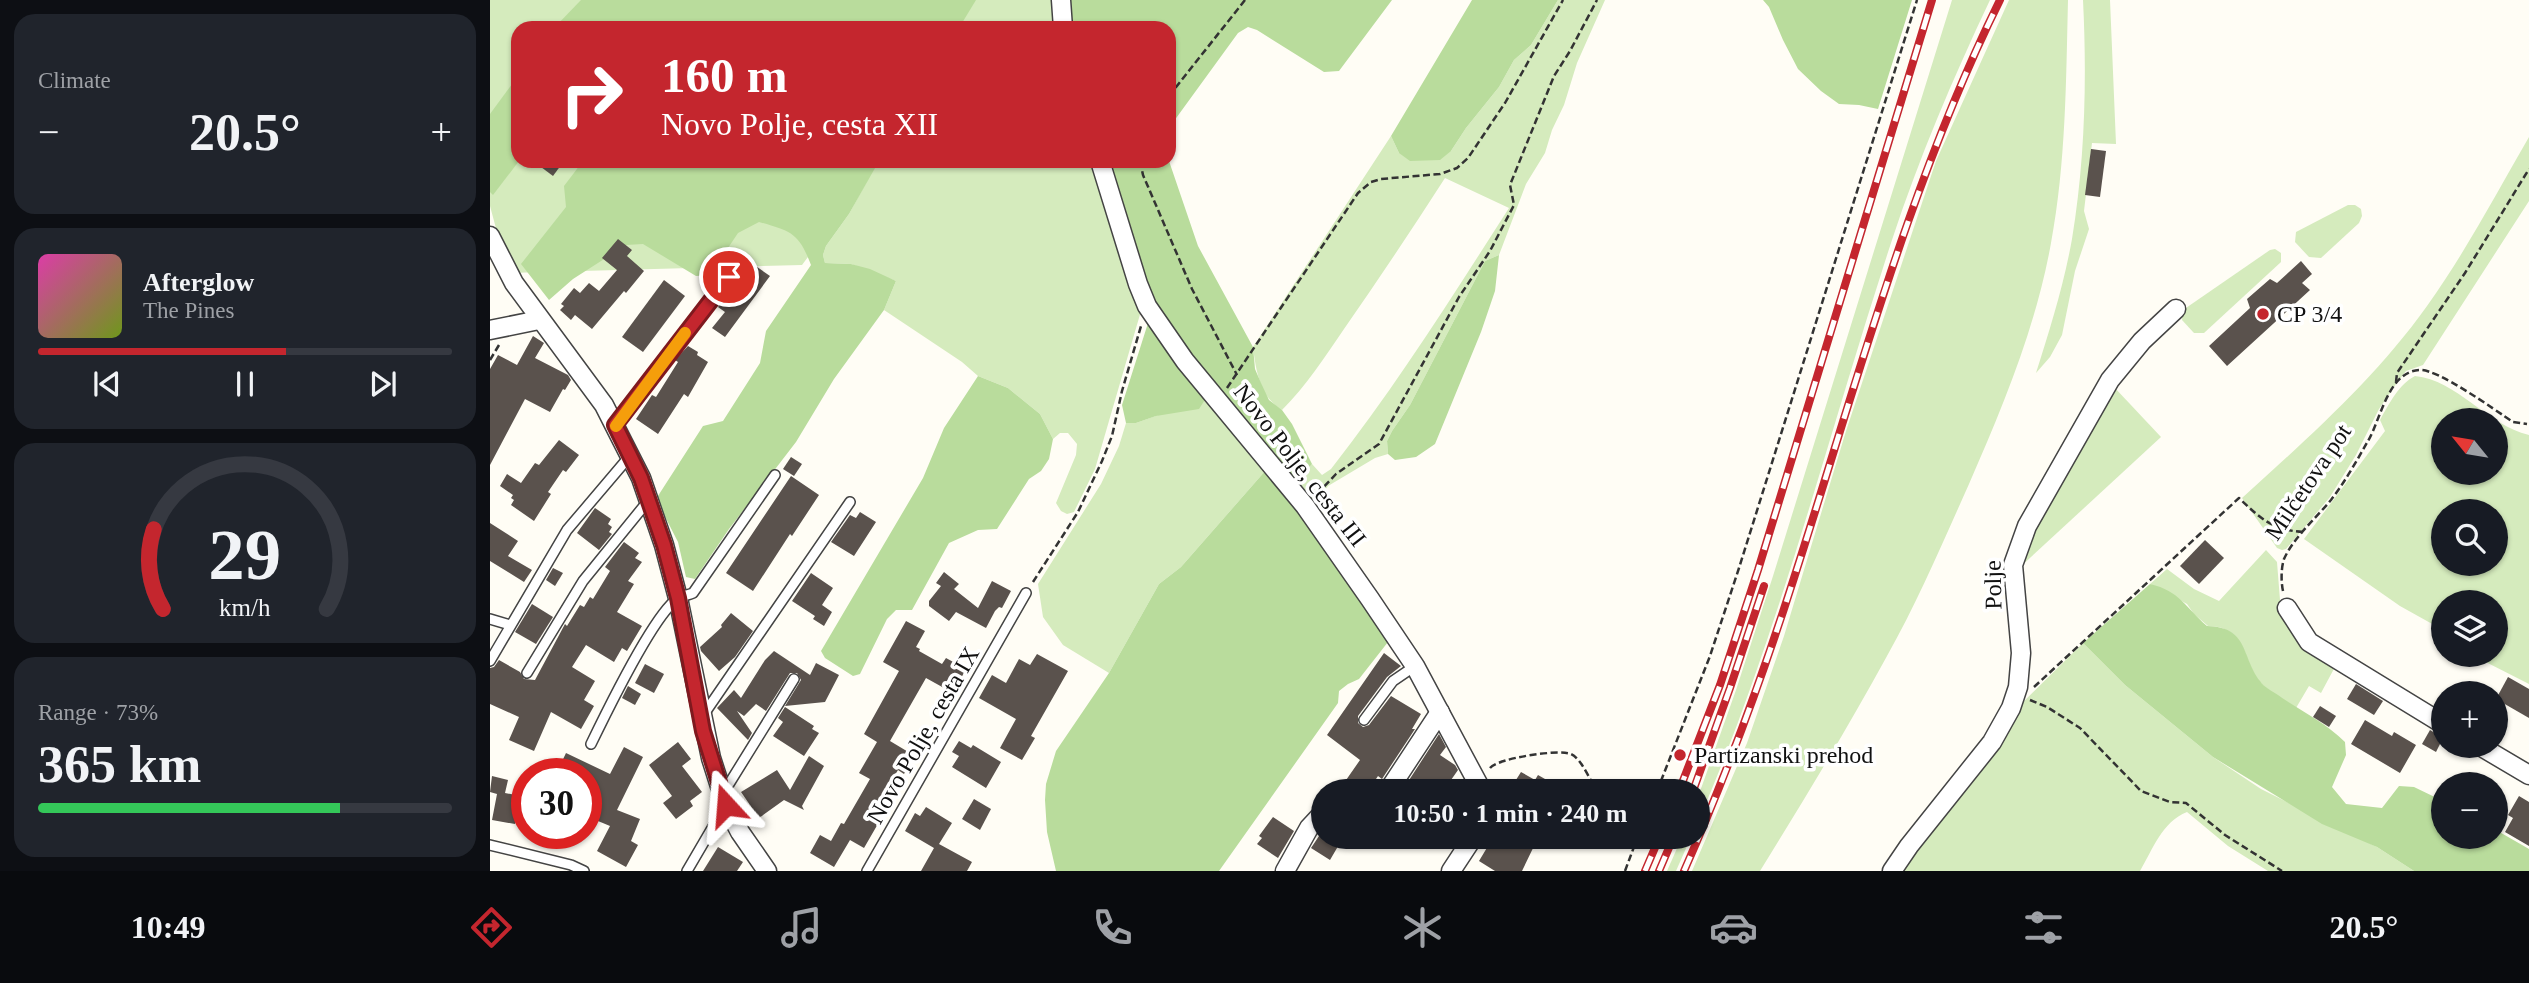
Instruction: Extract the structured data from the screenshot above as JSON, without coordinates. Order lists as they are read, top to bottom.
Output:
{
  "streets": {
    "street": ["Novo Polje, cesta III", "Polje"],
    "lane": ["Novo Polje, cesta IX"],
    "path": ["Milčetova pot"]
  },
  "places": ["CP 3/4", "Partizanski prehod"],
  "north": "top left",
  "page": {
    "tile": [
      "Climate",
      ["Range · 73%", "365 km"]
    ],
    "turn": ["160 m", "Novo Polje, cesta XII"],
    "heat": ["−", "20.5°", "+"],
    "song": ["Afterglow", "The Pines"],
    "map_buttons": ["+", "−"],
    "limit": "30",
    "trip": "10:50 · 1 min · 240 m",
    "tabs": ["10:49", "20.5°"],
    "gauge": ["29", "km/h"]
  }
}
